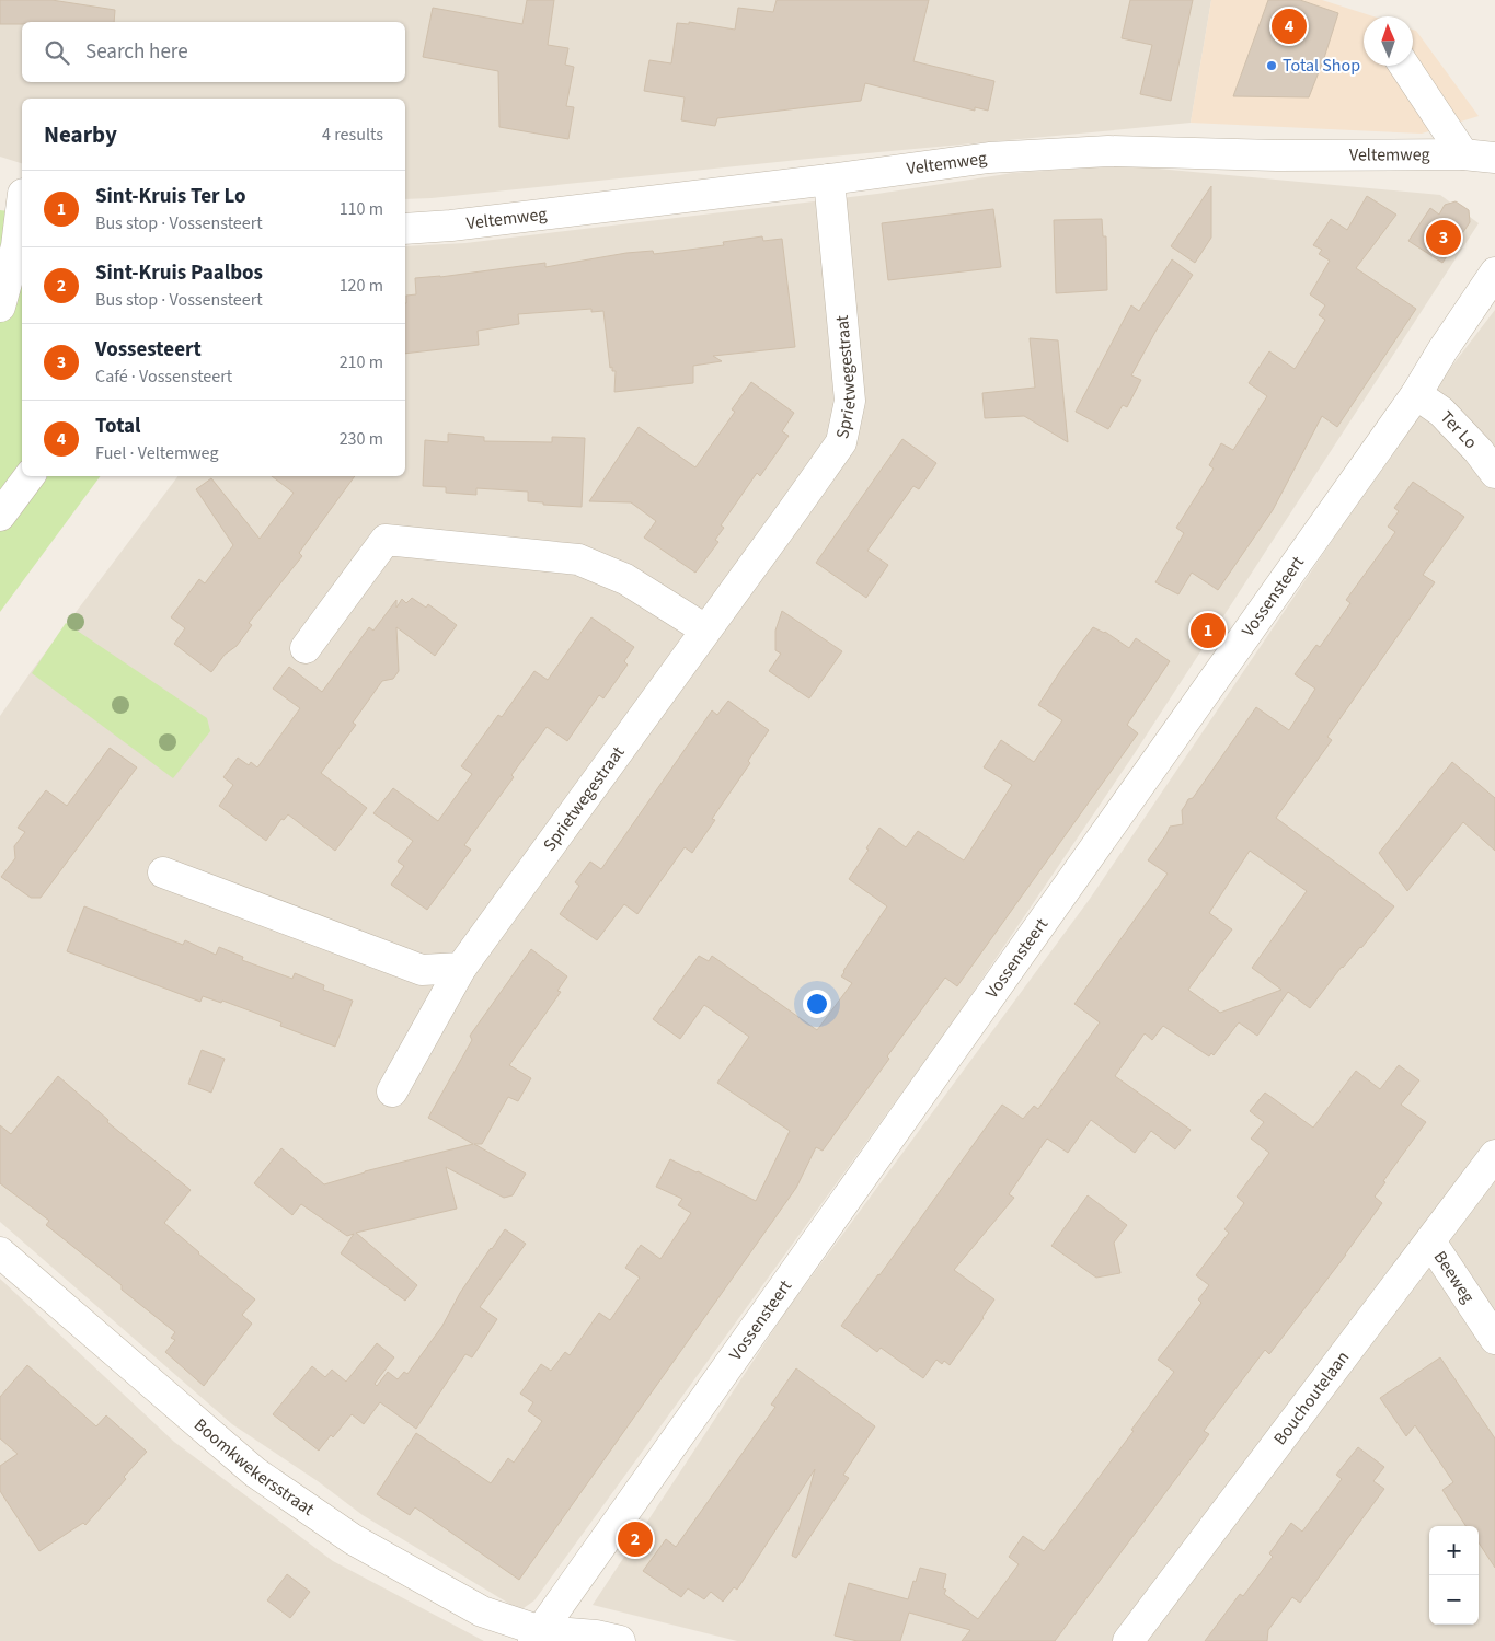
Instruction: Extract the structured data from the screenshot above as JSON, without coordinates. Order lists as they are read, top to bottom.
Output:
{
  "streets": {
    "street": [
      "Veltemweg",
      "Sprietwegestraat",
      "Ter Lo",
      "Vossensteert",
      "Beeweg",
      "Bouchoutelaan",
      "Boomkwekersstraat"
    ]
  },
  "crossings": [
    ["Veltemweg", "Sprietwegestraat"],
    ["Ter Lo", "Vossensteert"],
    ["Vossensteert", "Boomkwekersstraat"],
    ["Beeweg", "Bouchoutelaan"]
  ],
  "places": ["Total Shop"],
  "north": "top",
  "page": {
    "pins": [
      "4",
      "3",
      "1",
      "2"
    ],
    "search": "Search here",
    "heading": ["Nearby", "4 results"],
    "list": [
      {
        "mark": "1",
        "name": "Sint-Kruis Ter Lo",
        "note": "Bus stop · Vossensteert",
        "value": "110 m"
      },
      {
        "mark": "2",
        "name": "Sint-Kruis Paalbos",
        "note": "Bus stop · Vossensteert",
        "value": "120 m"
      },
      {
        "mark": "3",
        "name": "Vossesteert",
        "note": "Café · Vossensteert",
        "value": "210 m"
      },
      {
        "mark": "4",
        "name": "Total",
        "note": "Fuel · Veltemweg",
        "value": "230 m"
      }
    ],
    "map_buttons": ["+", "−"]
  }
}
